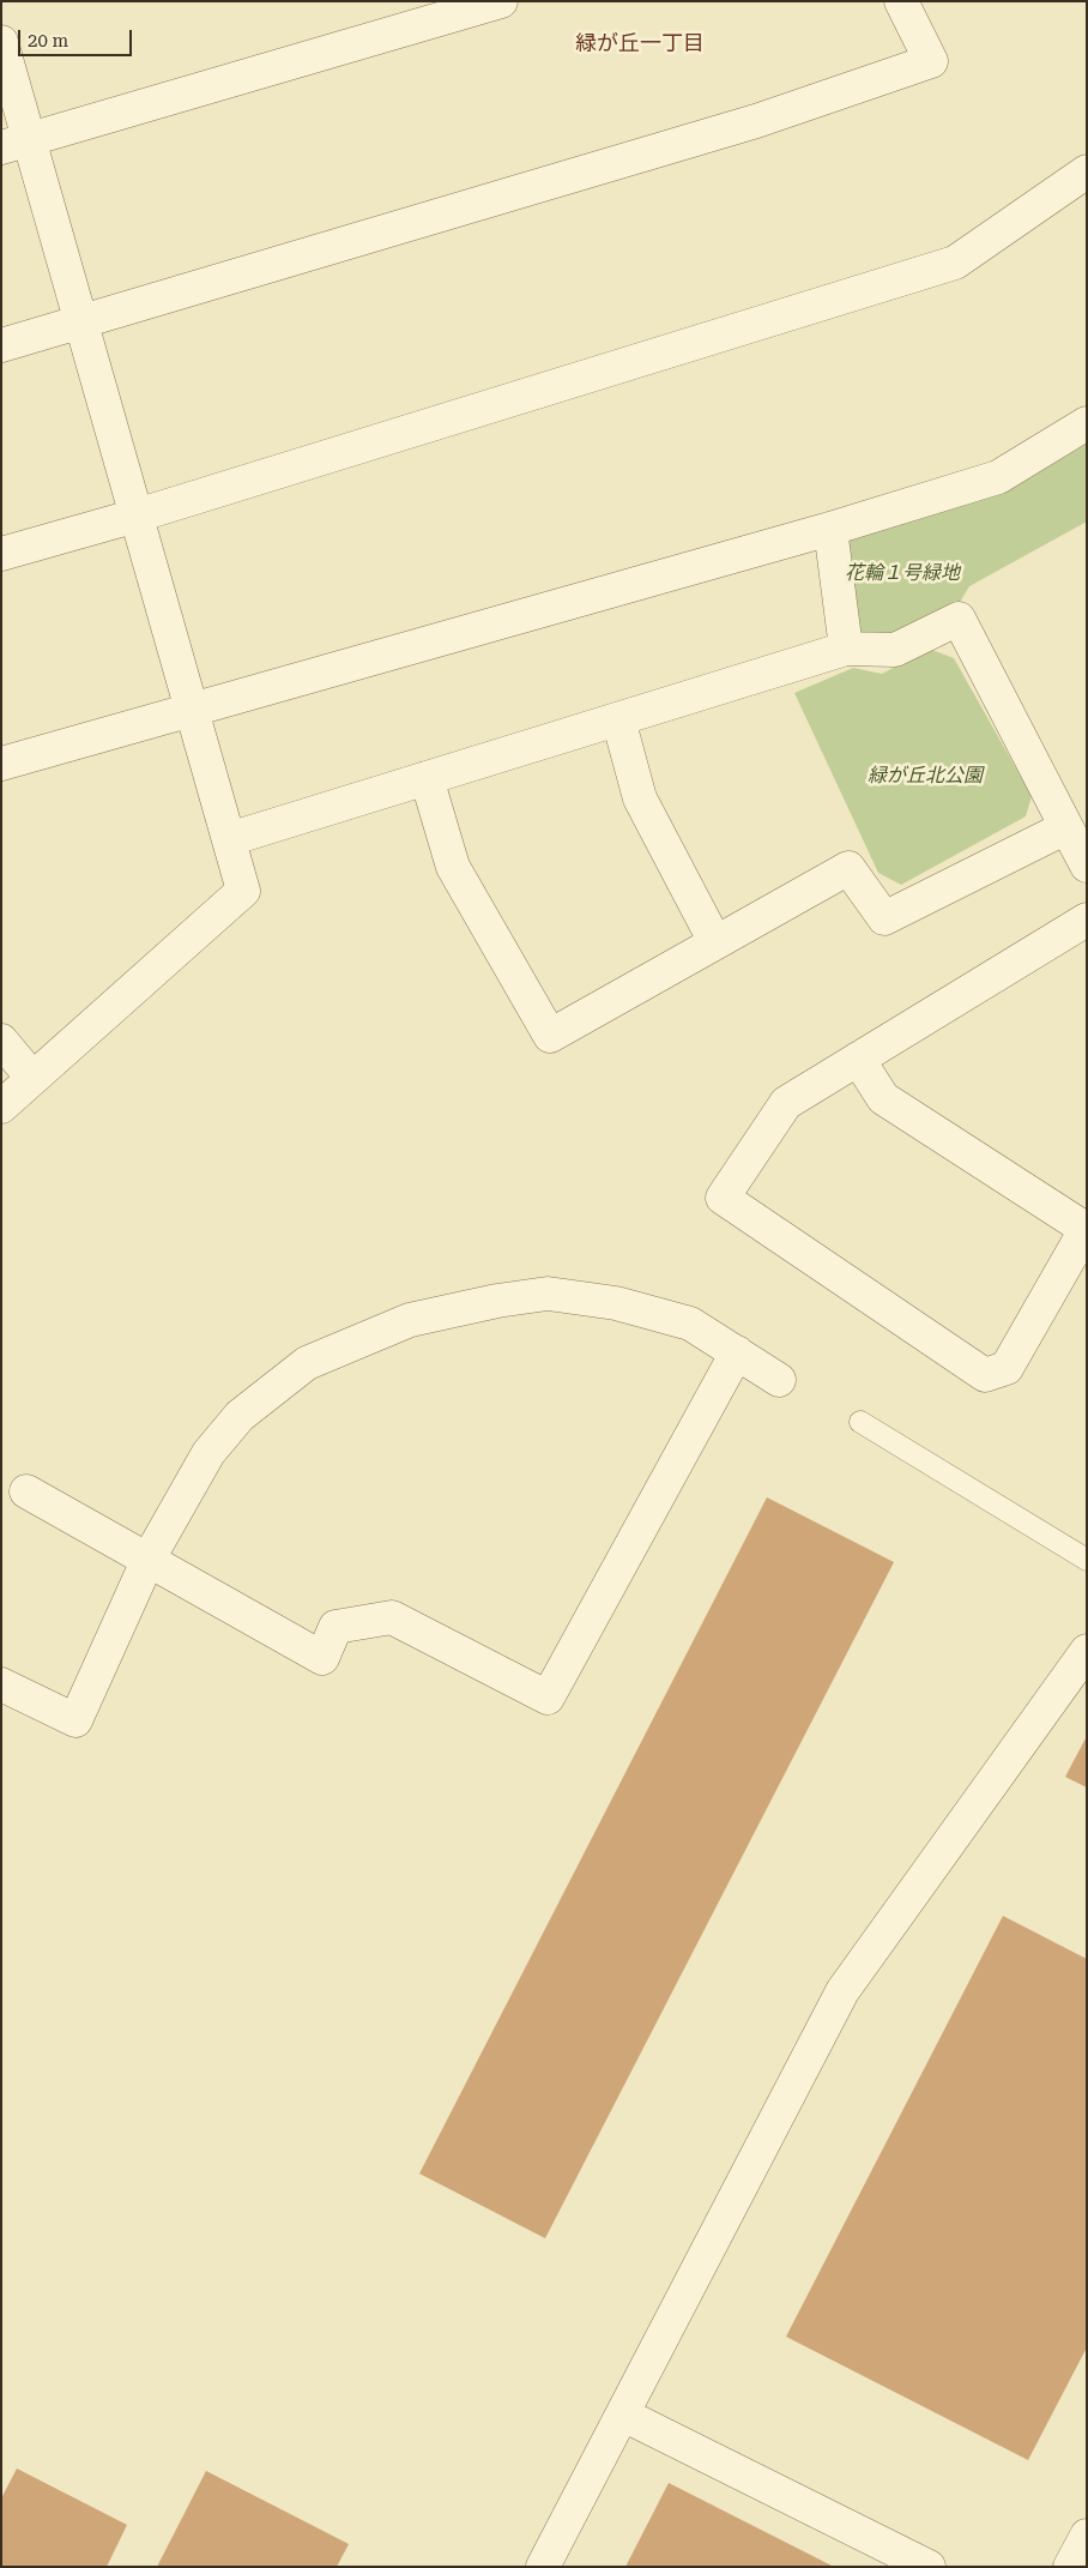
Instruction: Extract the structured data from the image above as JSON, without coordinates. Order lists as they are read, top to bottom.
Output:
{
  "districts": ["緑が丘一丁目"],
  "parks": ["花輪１号緑地", "緑が丘北公園"],
  "scale_bar": "20 m"
}
